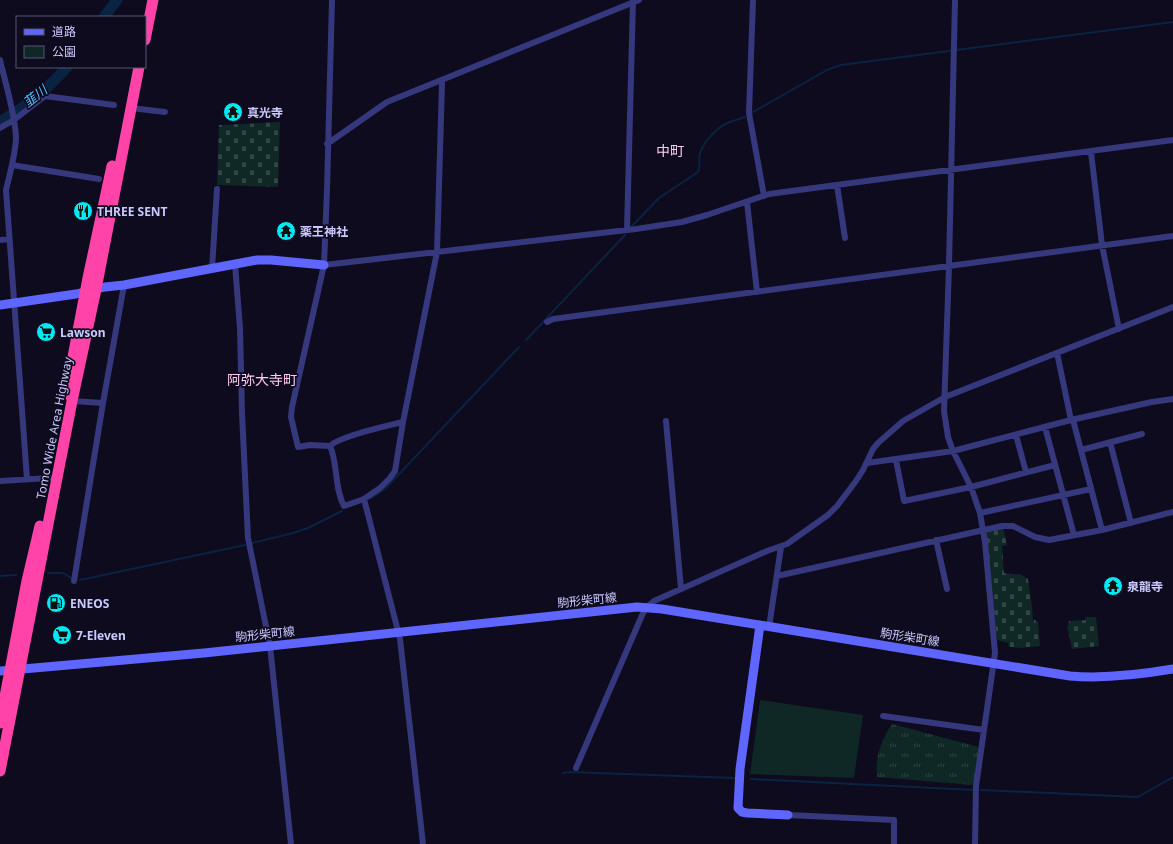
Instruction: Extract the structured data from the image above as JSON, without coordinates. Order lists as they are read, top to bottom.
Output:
{
  "streets": {
    "highway": ["Tomo Wide Area Highway"],
    "main road": ["駒形柴町線"]
  },
  "crossings": [
    ["Tomo Wide Area Highway", "駒形柴町線"]
  ],
  "districts": ["中町", "阿弥大寺町"],
  "water": ["韮川"],
  "places": {
    "temple": ["真光寺", "薬王神社", "泉龍寺"],
    "restaurant": ["THREE SENT"],
    "supermarket": ["Lawson", "7-Eleven"],
    "fuel station": ["ENEOS"]
  },
  "legend": ["道路", "公園"]
}
